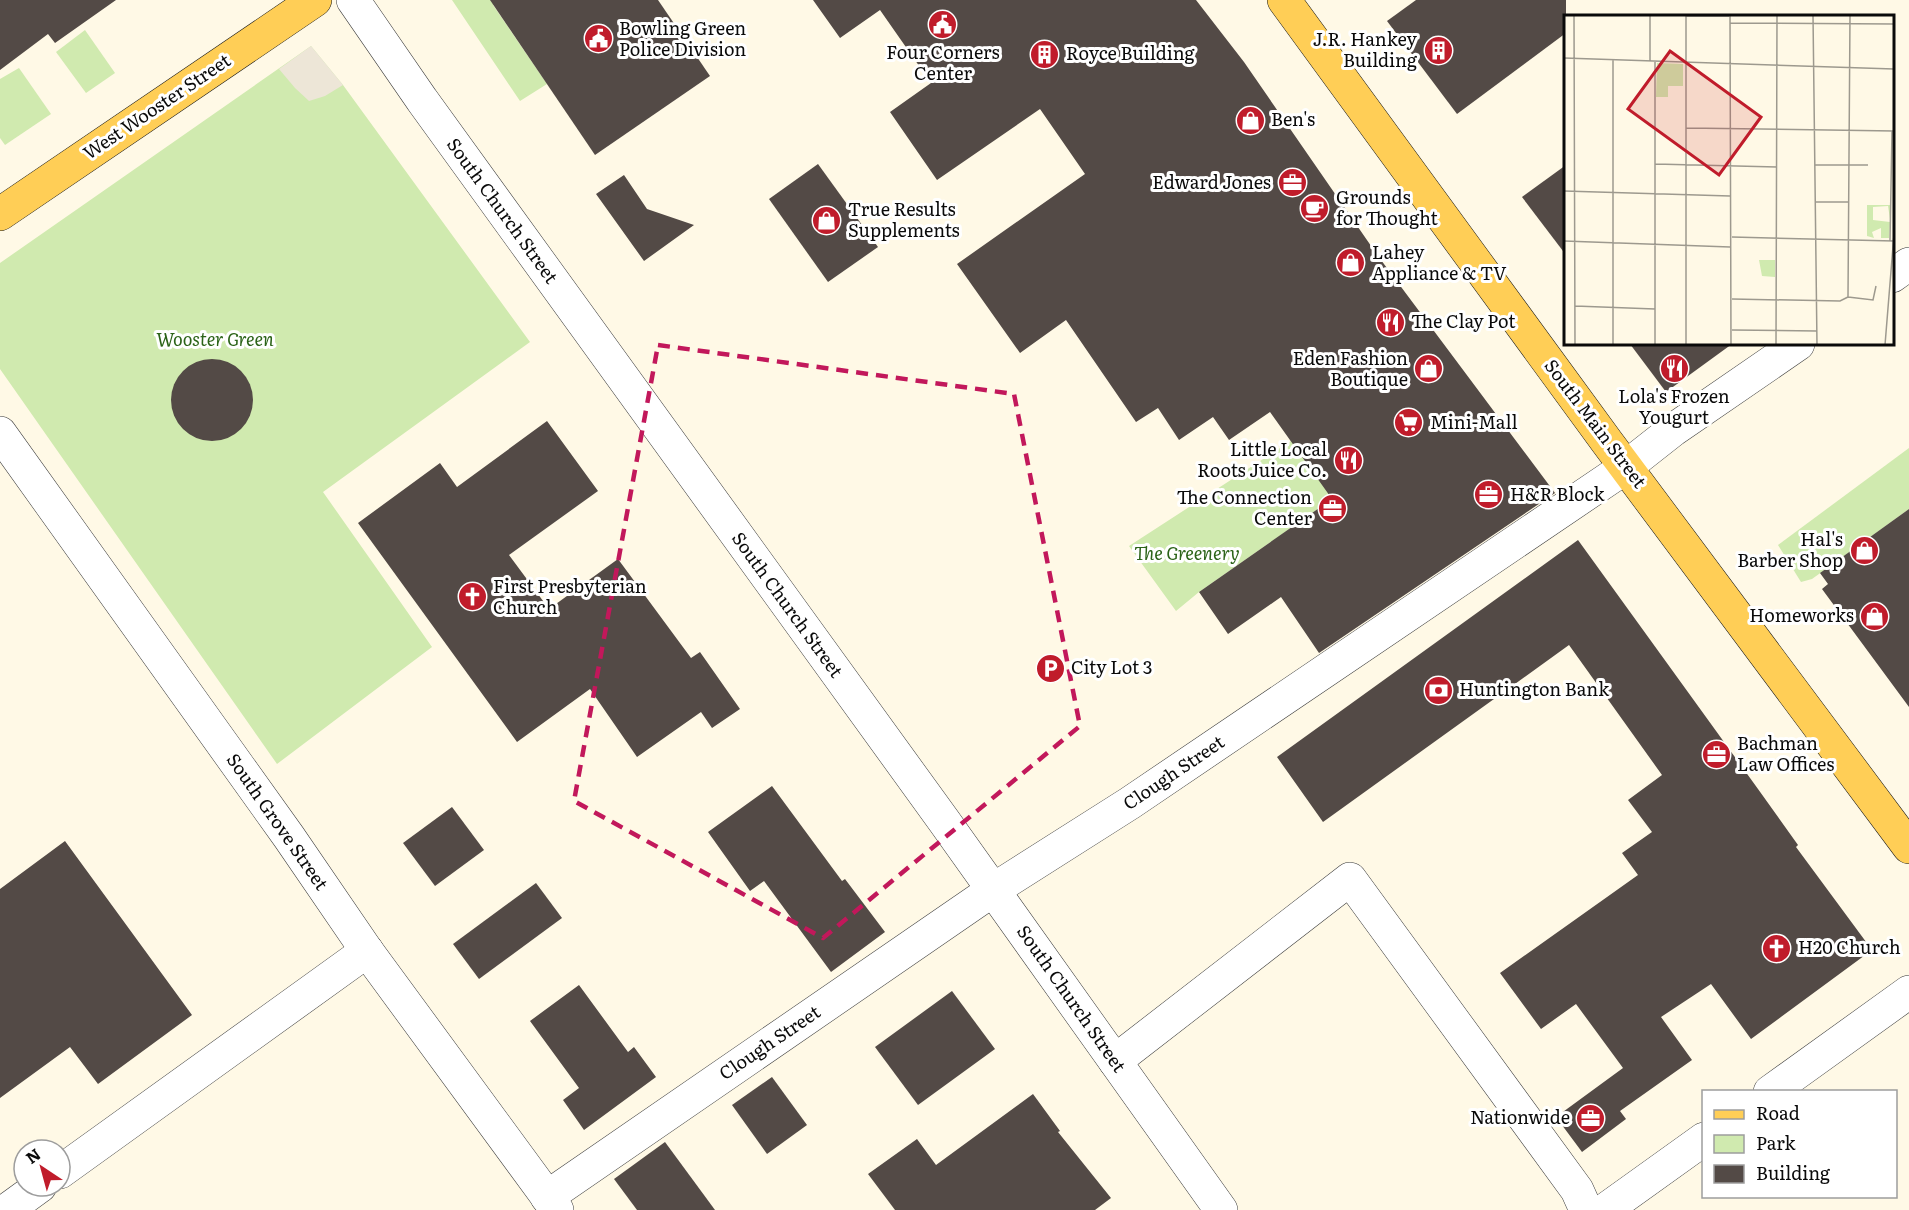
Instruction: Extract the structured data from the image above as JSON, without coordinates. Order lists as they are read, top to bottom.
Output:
{
  "streets": {
    "main road": ["West Wooster Street", "South Main Street"],
    "street": ["South Church Street", "Clough Street", "South Grove Street"]
  },
  "crossings": [
    ["South Church Street", "Clough Street"],
    ["South Main Street", "Clough Street"],
    ["Clough Street", "South Grove Street"]
  ],
  "parks": ["Wooster Green", "The Greenery"],
  "places": {
    "public building": ["Four Corners Center", "Bowling Green Police Division"],
    "building": ["J.R. Hankey Building", "Royce Building"],
    "shop": [
      "Ben's",
      "True Results Supplements",
      "Lahey Appliance & TV",
      "Eden Fashion Boutique",
      "Hal's Barber Shop",
      "Homeworks"
    ],
    "office": [
      "Edward Jones",
      "H&R Block",
      "The Connection Center",
      "Bachman Law Offices",
      "Nationwide"
    ],
    "cafe": ["Grounds for Thought"],
    "restaurant": ["The Clay Pot", "Lola's Frozen Yougurt", "Little Local Roots Juice Co."],
    "supermarket": ["Mini-Mall"],
    "church": ["First Presbyterian Church", "H20 Church"],
    "parking": ["City Lot 3"],
    "bank": ["Huntington Bank"]
  },
  "legend": ["Road", "Park", "Building"],
  "north": "top left"
}
